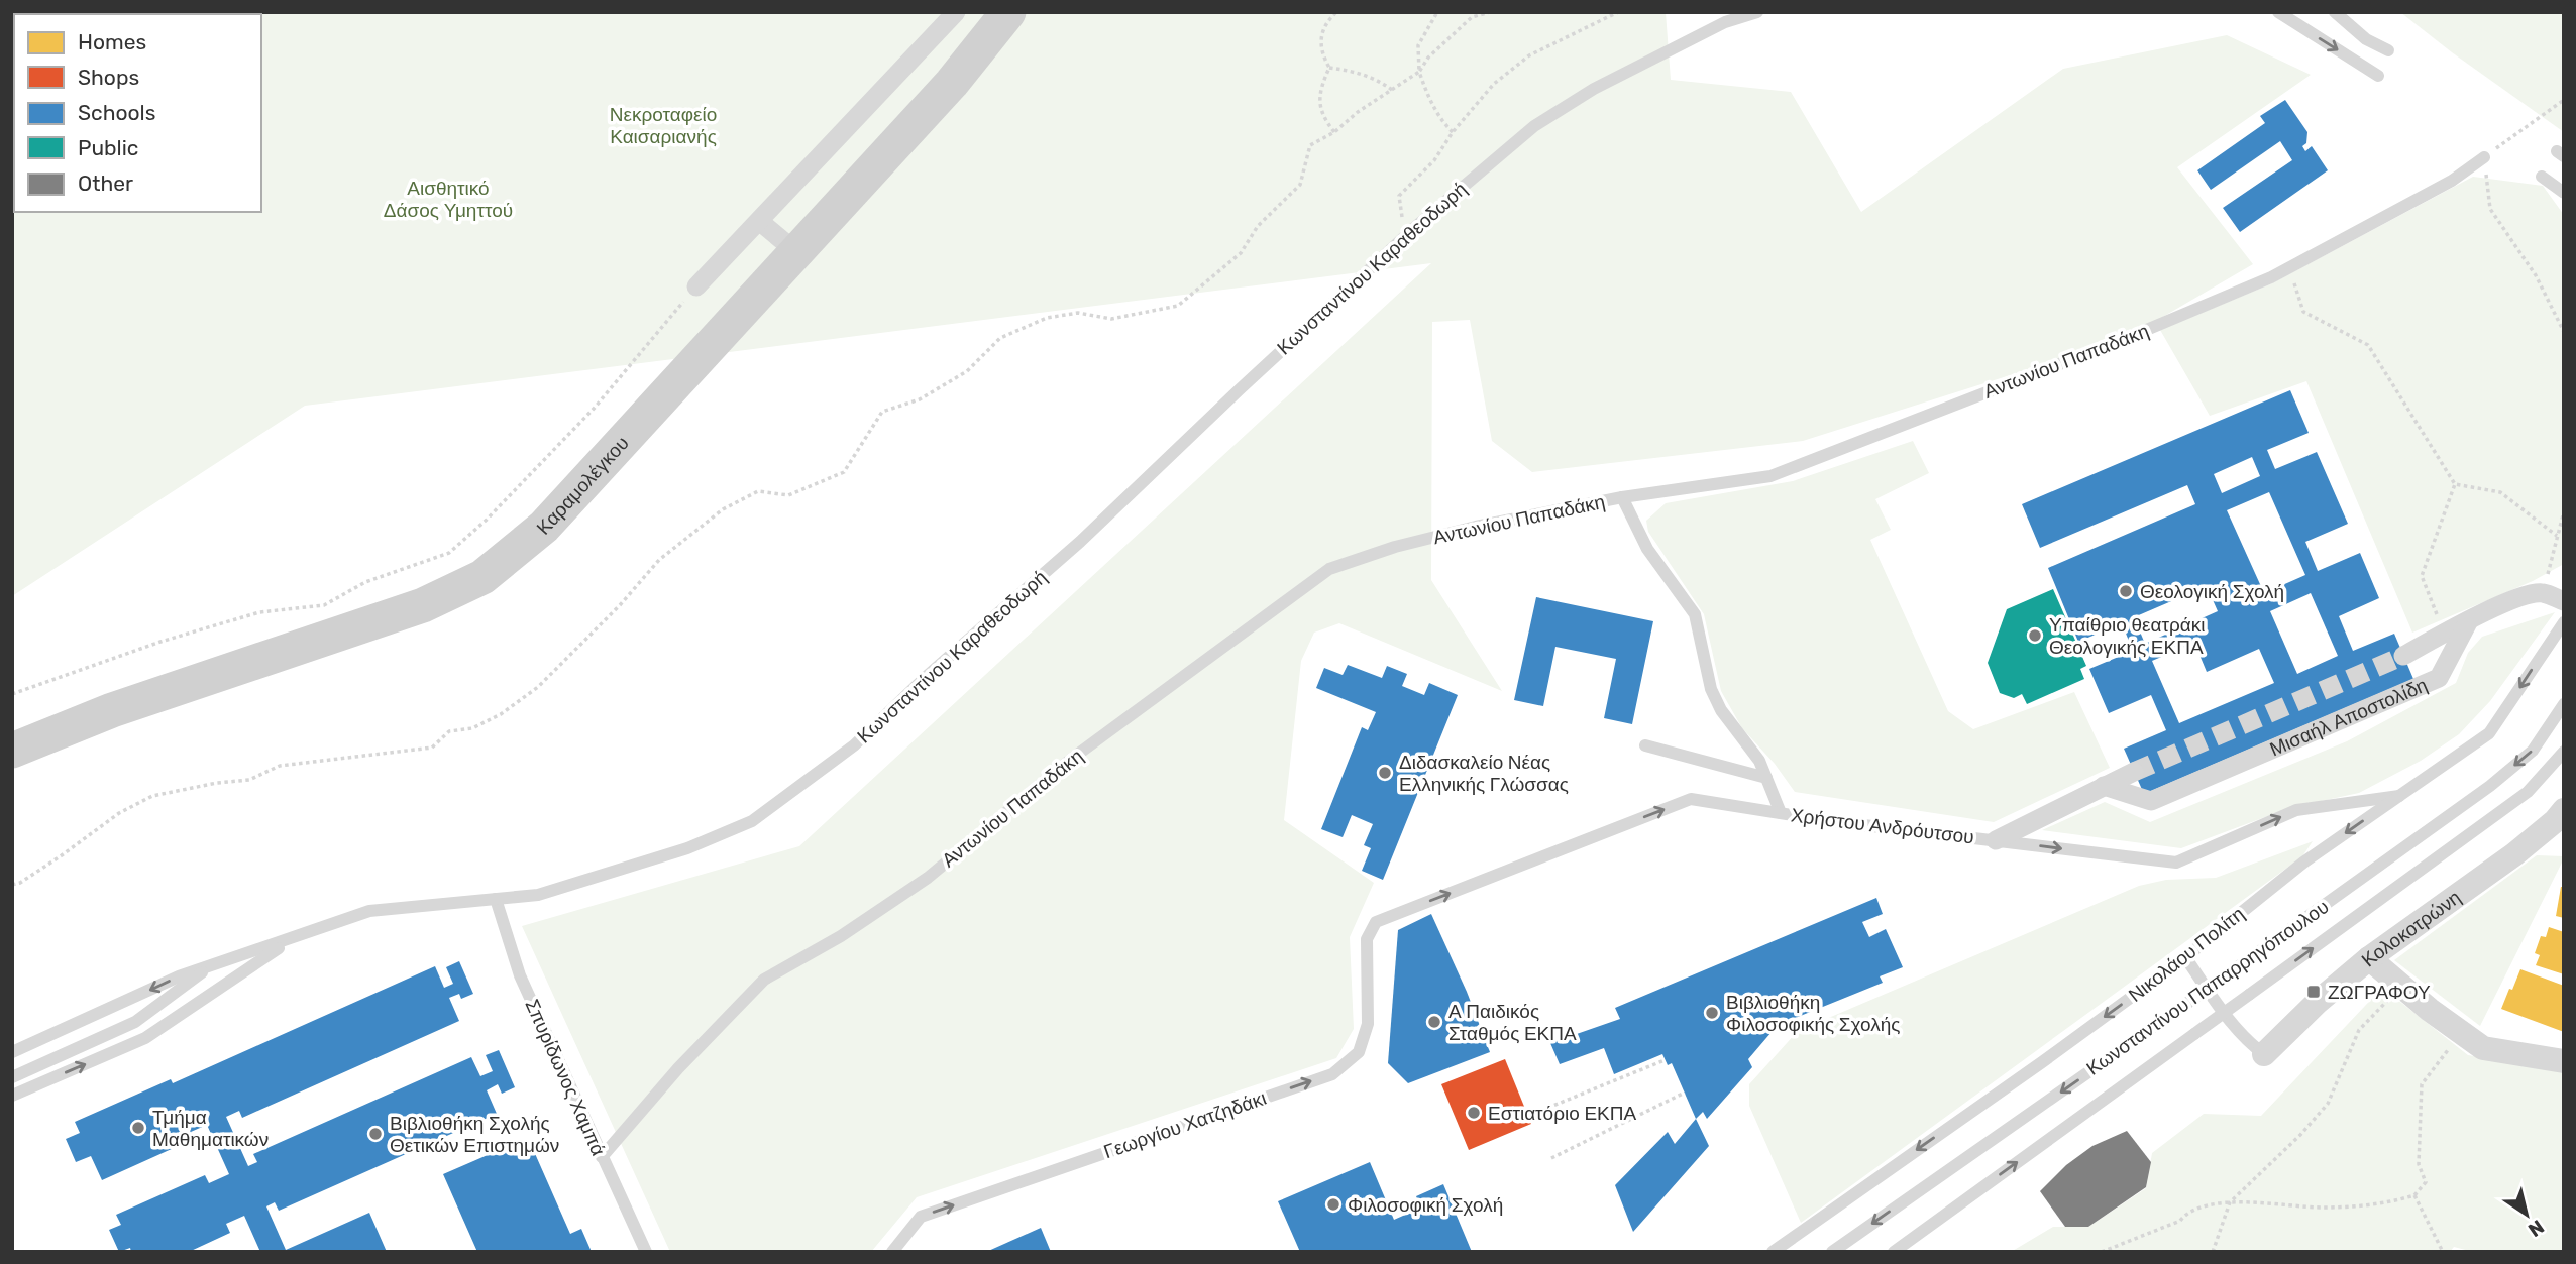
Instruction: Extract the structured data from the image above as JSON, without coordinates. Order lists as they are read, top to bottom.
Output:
{
  "streets": {
    "main road": ["Καραμολέγκου"],
    "street": ["Μισαήλ Αποστολίδη", "Κολοκοτρώνη"],
    "lane": [
      "Κωνσταντίνου Καραθεοδωρή",
      "Αντωνίου Παπαδάκη",
      "Χρήστου Ανδρόυτσου",
      "Νικολάου Πολίτη",
      "Κωνσταντίνου Παπαρρηγόπουλου",
      "Σπυρίδωνος Χαμπά",
      "Γεωργίου Χατζηδάκι"
    ]
  },
  "crossings": [
    ["Κωνσταντίνου Καραθεοδωρή", "Σπυρίδωνος Χαμπά"],
    ["Αντωνίου Παπαδάκη", "Σπυρίδωνος Χαμπά"],
    ["Χρήστου Ανδρόυτσου", "Νικολάου Πολίτη"],
    ["Χρήστου Ανδρόυτσου", "Γεωργίου Χατζηδάκι"]
  ],
  "one_way": ["Χρήστου Ανδρόυτσου", "Νικολάου Πολίτη", "Γεωργίου Χατζηδάκι"],
  "parks": ["Νεκροταφείο Καισαριανής", "Αισθητικό Δάσος Υμηττού"],
  "places": {
    "other": [
      "Θεολογική Σχολή",
      "Υπαίθριο θεατράκι Θεολογικής ΕΚΠΑ",
      "Διδασκαλείο Νέας Ελληνικής Γλώσσας",
      "Βιβλιοθήκη Φιλοσοφικής Σχολής",
      "Α Παιδικός Σταθμός ΕΚΠΑ",
      "Εστιατόριο ΕΚΠΑ",
      "Τμήμα Μαθηματικών",
      "Βιβλιοθήκη Σχολής Θετικών Επιστημών",
      "Φιλοσοφική Σχολή"
    ],
    "transit": ["ΖΩΓΡΑΦΟΥ"]
  },
  "legend": [
    "Homes",
    "Shops",
    "Schools",
    "Public",
    "Other"
  ],
  "north": "bottom right"
}
